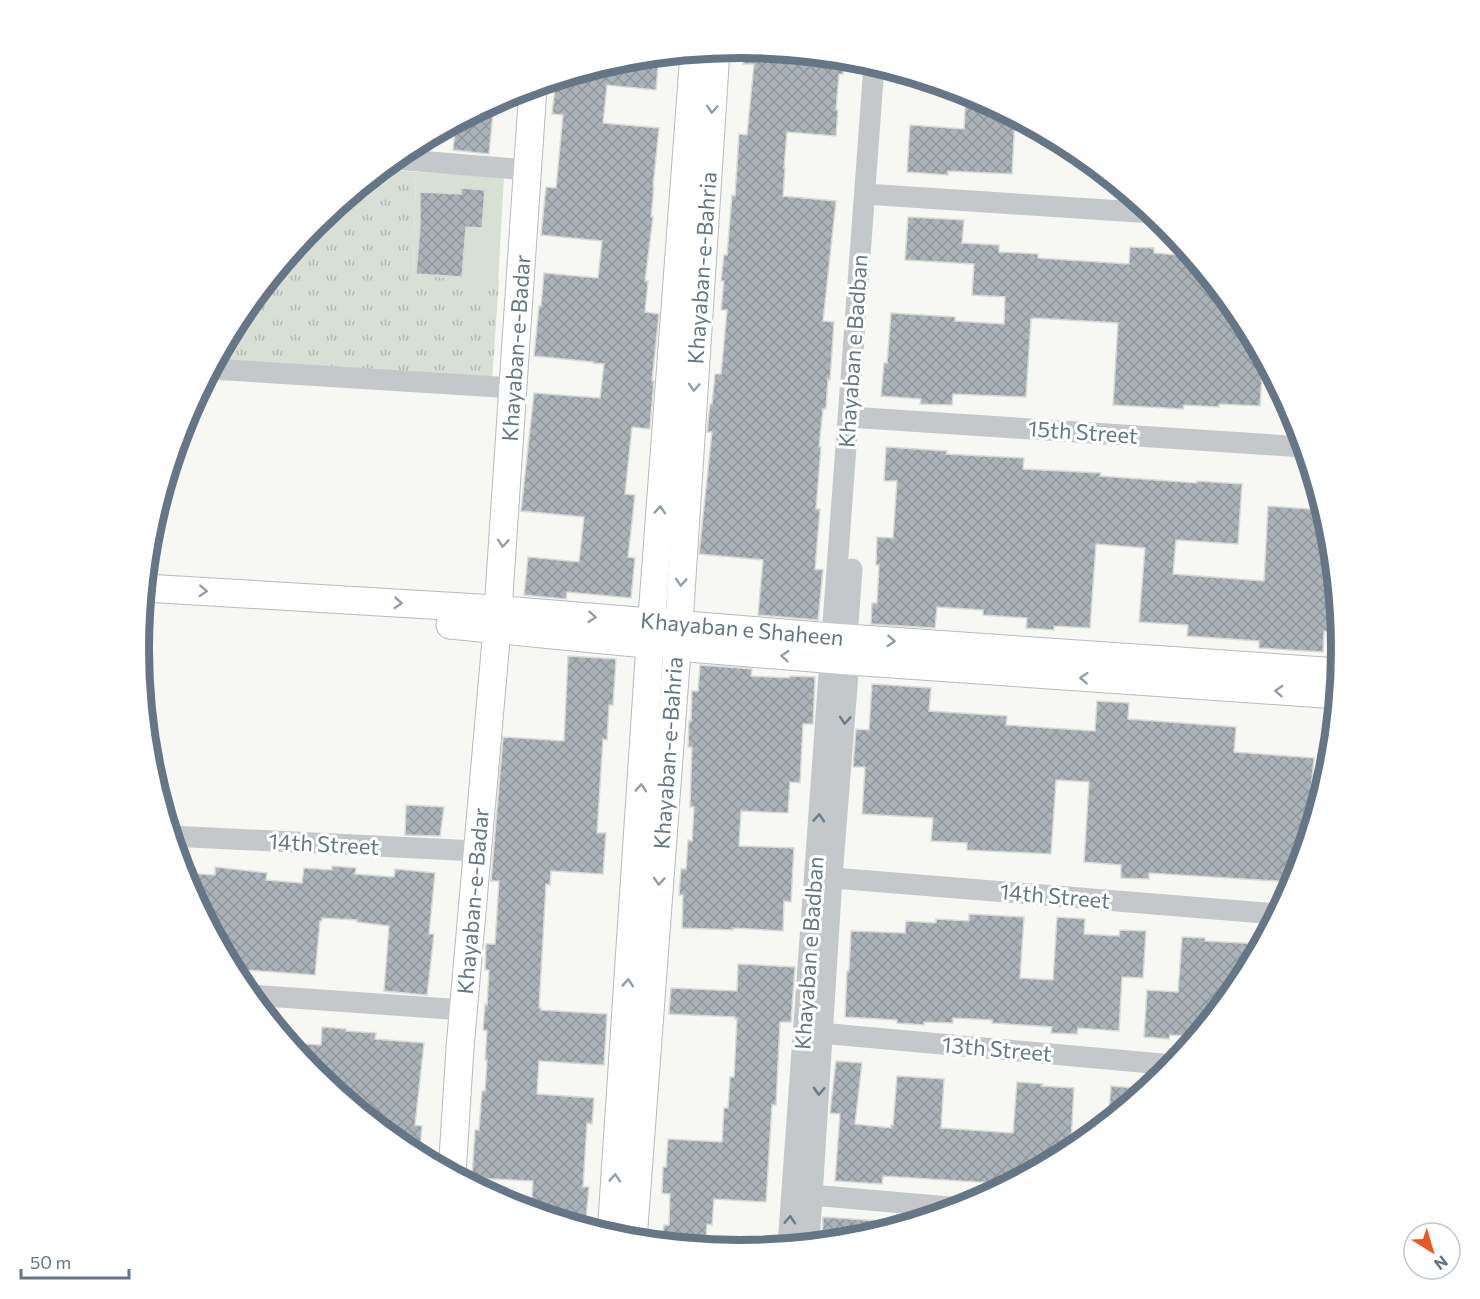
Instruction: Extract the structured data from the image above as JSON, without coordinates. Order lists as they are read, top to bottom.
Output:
{
  "streets": {
    "main road": ["Khayaban-e-Bahria", "Khayaban-e-Badar", "Khayaban e Shaheen"],
    "street": [
      "Khayaban e Badban",
      "15th Street",
      "14th Street",
      "13th Street"
    ]
  },
  "crossings": [
    ["Khayaban-e-Bahria", "Khayaban e Shaheen"],
    ["Khayaban-e-Badar", "Khayaban e Shaheen"],
    ["Khayaban-e-Badar", "14th Street"],
    ["Khayaban e Badban", "15th Street"],
    ["Khayaban e Badban", "Khayaban e Shaheen"],
    ["Khayaban e Badban", "14th Street"],
    ["Khayaban e Badban", "13th Street"]
  ],
  "scale_bar": "50 m",
  "north": "bottom right"
}
